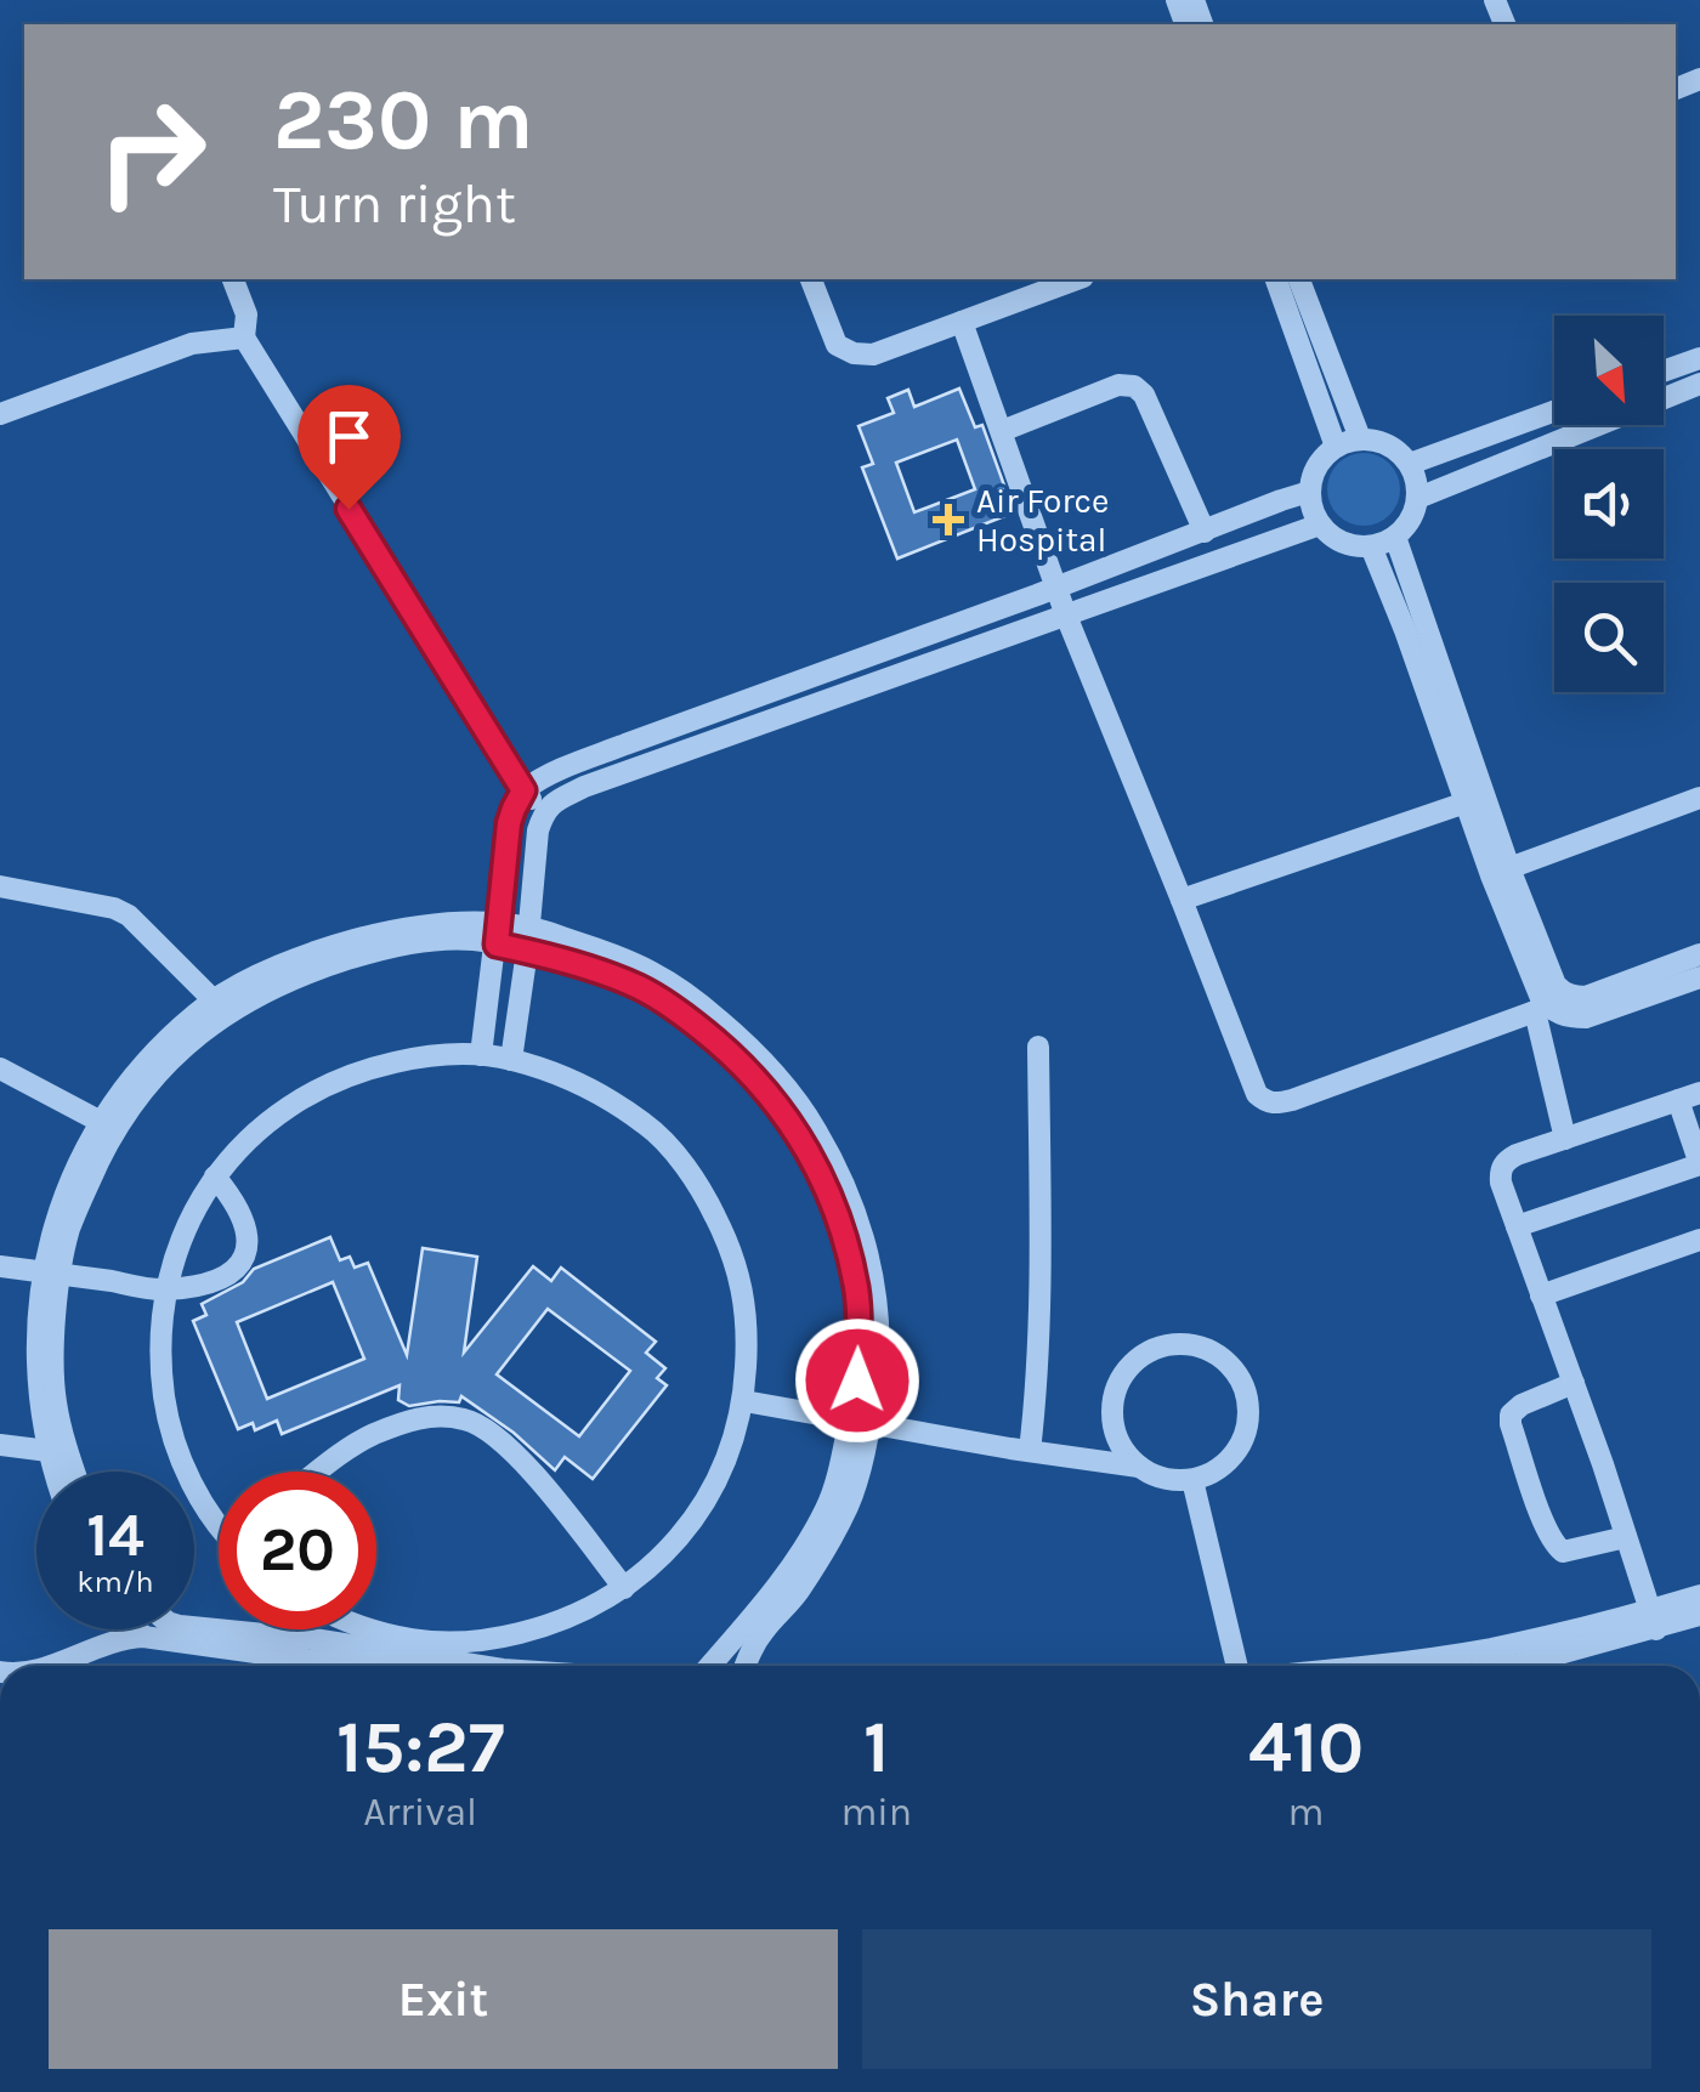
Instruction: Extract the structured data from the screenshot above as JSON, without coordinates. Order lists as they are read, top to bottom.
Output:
{
  "places": {
    "health": ["Air Force Hospital"]
  },
  "north": "bottom right",
  "page": {
    "turn": ["230 m", "Turn right"],
    "speed": "14 km/h",
    "limit": "20",
    "eta": [
      "15:27",
      "Arrival",
      "1",
      "min",
      "410",
      "m"
    ],
    "buttons": ["Exit", "Share"]
  }
}
